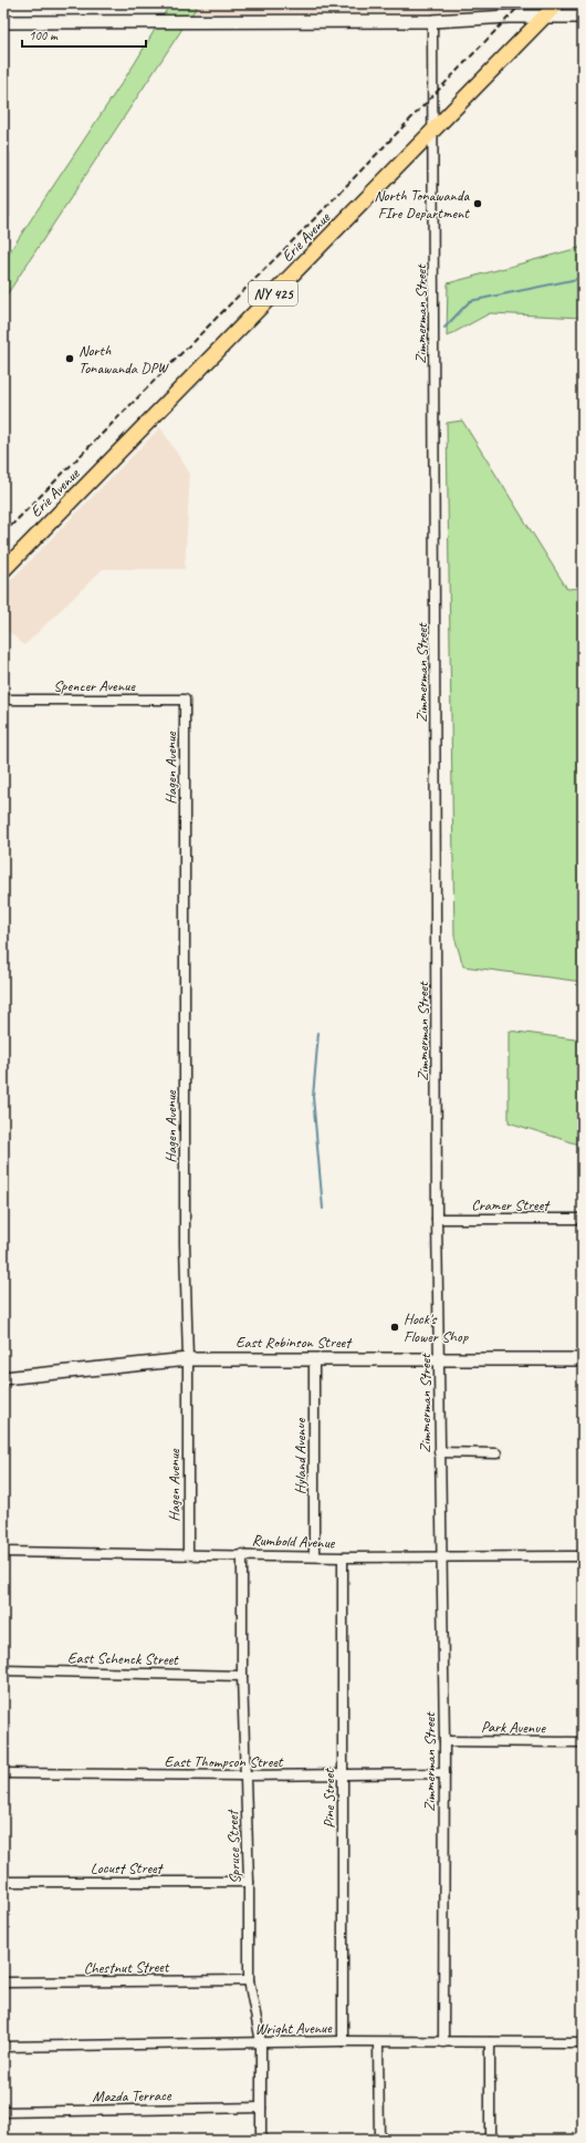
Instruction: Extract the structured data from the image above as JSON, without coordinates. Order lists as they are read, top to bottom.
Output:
{
  "streets": {
    "main road": ["Erie Avenue", "NY 425"],
    "street": [
      "Zimmerman Street",
      "Spencer Avenue",
      "Hagen Avenue",
      "Cramer Street",
      "East Robinson Street",
      "Hyland Avenue",
      "Rumbold Avenue",
      "East Schenck Street",
      "Park Avenue",
      "East Thompson Street",
      "Pine Street",
      "Spruce Street",
      "Locust Street",
      "Chestnut Street",
      "Wright Avenue",
      "Mazda Terrace"
    ]
  },
  "crossings": [
    ["Erie Avenue", "Zimmerman Street"],
    ["Zimmerman Street", "Cramer Street"],
    ["Zimmerman Street", "East Robinson Street"],
    ["Zimmerman Street", "Rumbold Avenue"],
    ["Zimmerman Street", "Park Avenue"],
    ["Zimmerman Street", "East Thompson Street"],
    ["Zimmerman Street", "Wright Avenue"],
    ["Spencer Avenue", "Hagen Avenue"],
    ["Hagen Avenue", "East Robinson Street"],
    ["Hagen Avenue", "Rumbold Avenue"],
    ["East Robinson Street", "Hyland Avenue"],
    ["Hyland Avenue", "Rumbold Avenue"],
    ["Rumbold Avenue", "Pine Street"],
    ["Rumbold Avenue", "Spruce Street"],
    ["East Schenck Street", "Spruce Street"],
    ["East Thompson Street", "Pine Street"],
    ["East Thompson Street", "Spruce Street"],
    ["Pine Street", "Wright Avenue"],
    ["Spruce Street", "Locust Street"],
    ["Spruce Street", "Chestnut Street"],
    ["Spruce Street", "Wright Avenue"],
    ["Spruce Street", "Mazda Terrace"]
  ],
  "places": ["North Tonawanda FIre Department", "North Tonawanda DPW", "Hock's Flower Shop"],
  "scale_bar": "100 m"
}
